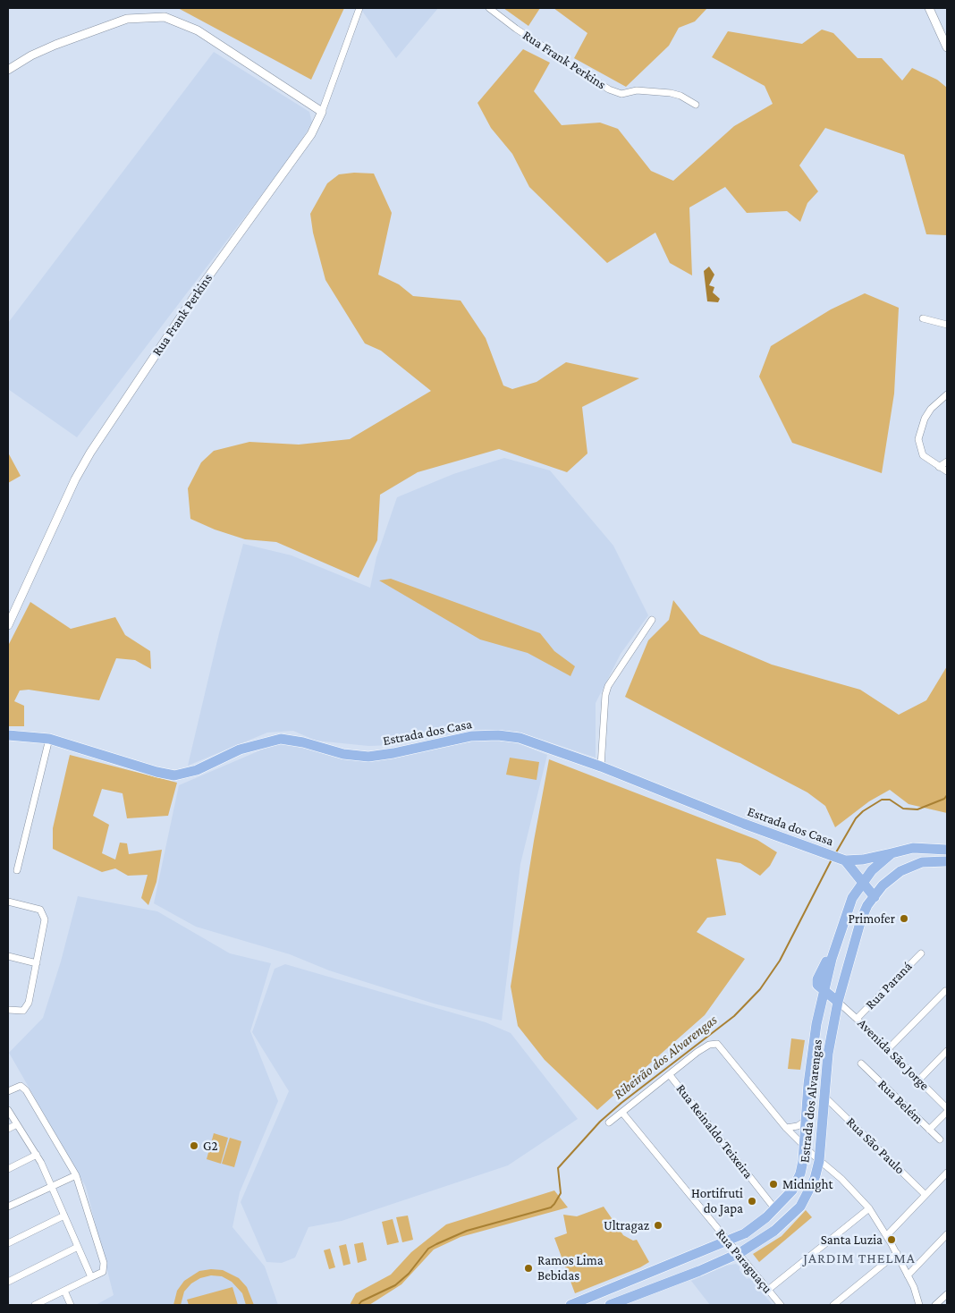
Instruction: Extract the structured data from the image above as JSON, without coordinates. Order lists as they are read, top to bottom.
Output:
{
  "streets": {
    "main road": ["Estrada dos Casa", "Estrada dos Alvarengas"],
    "street": [
      "Rua Frank Perkins",
      "Rua Paraná",
      "Avenida São Jorge",
      "Rua Belém",
      "Rua Reinaldo Teixeira",
      "Rua São Paulo",
      "Rua Paraguaçu"
    ]
  },
  "crossings": [
    ["Rua Paraná", "Avenida São Jorge"],
    ["Avenida São Jorge", "Estrada dos Alvarengas"],
    ["Estrada dos Alvarengas", "Rua Reinaldo Teixeira"],
    ["Estrada dos Alvarengas", "Rua São Paulo"],
    ["Estrada dos Alvarengas", "Rua Paraguaçu"]
  ],
  "districts": ["JARDIM THELMA"],
  "water": ["Ribeirão dos Alvarengas"],
  "places": [
    "Primofer",
    "G2",
    "Midnight",
    "Hortifruti do Japa",
    "Ultragaz",
    "Santa Luzia",
    "Ramos Lima Bebidas"
  ]
}
